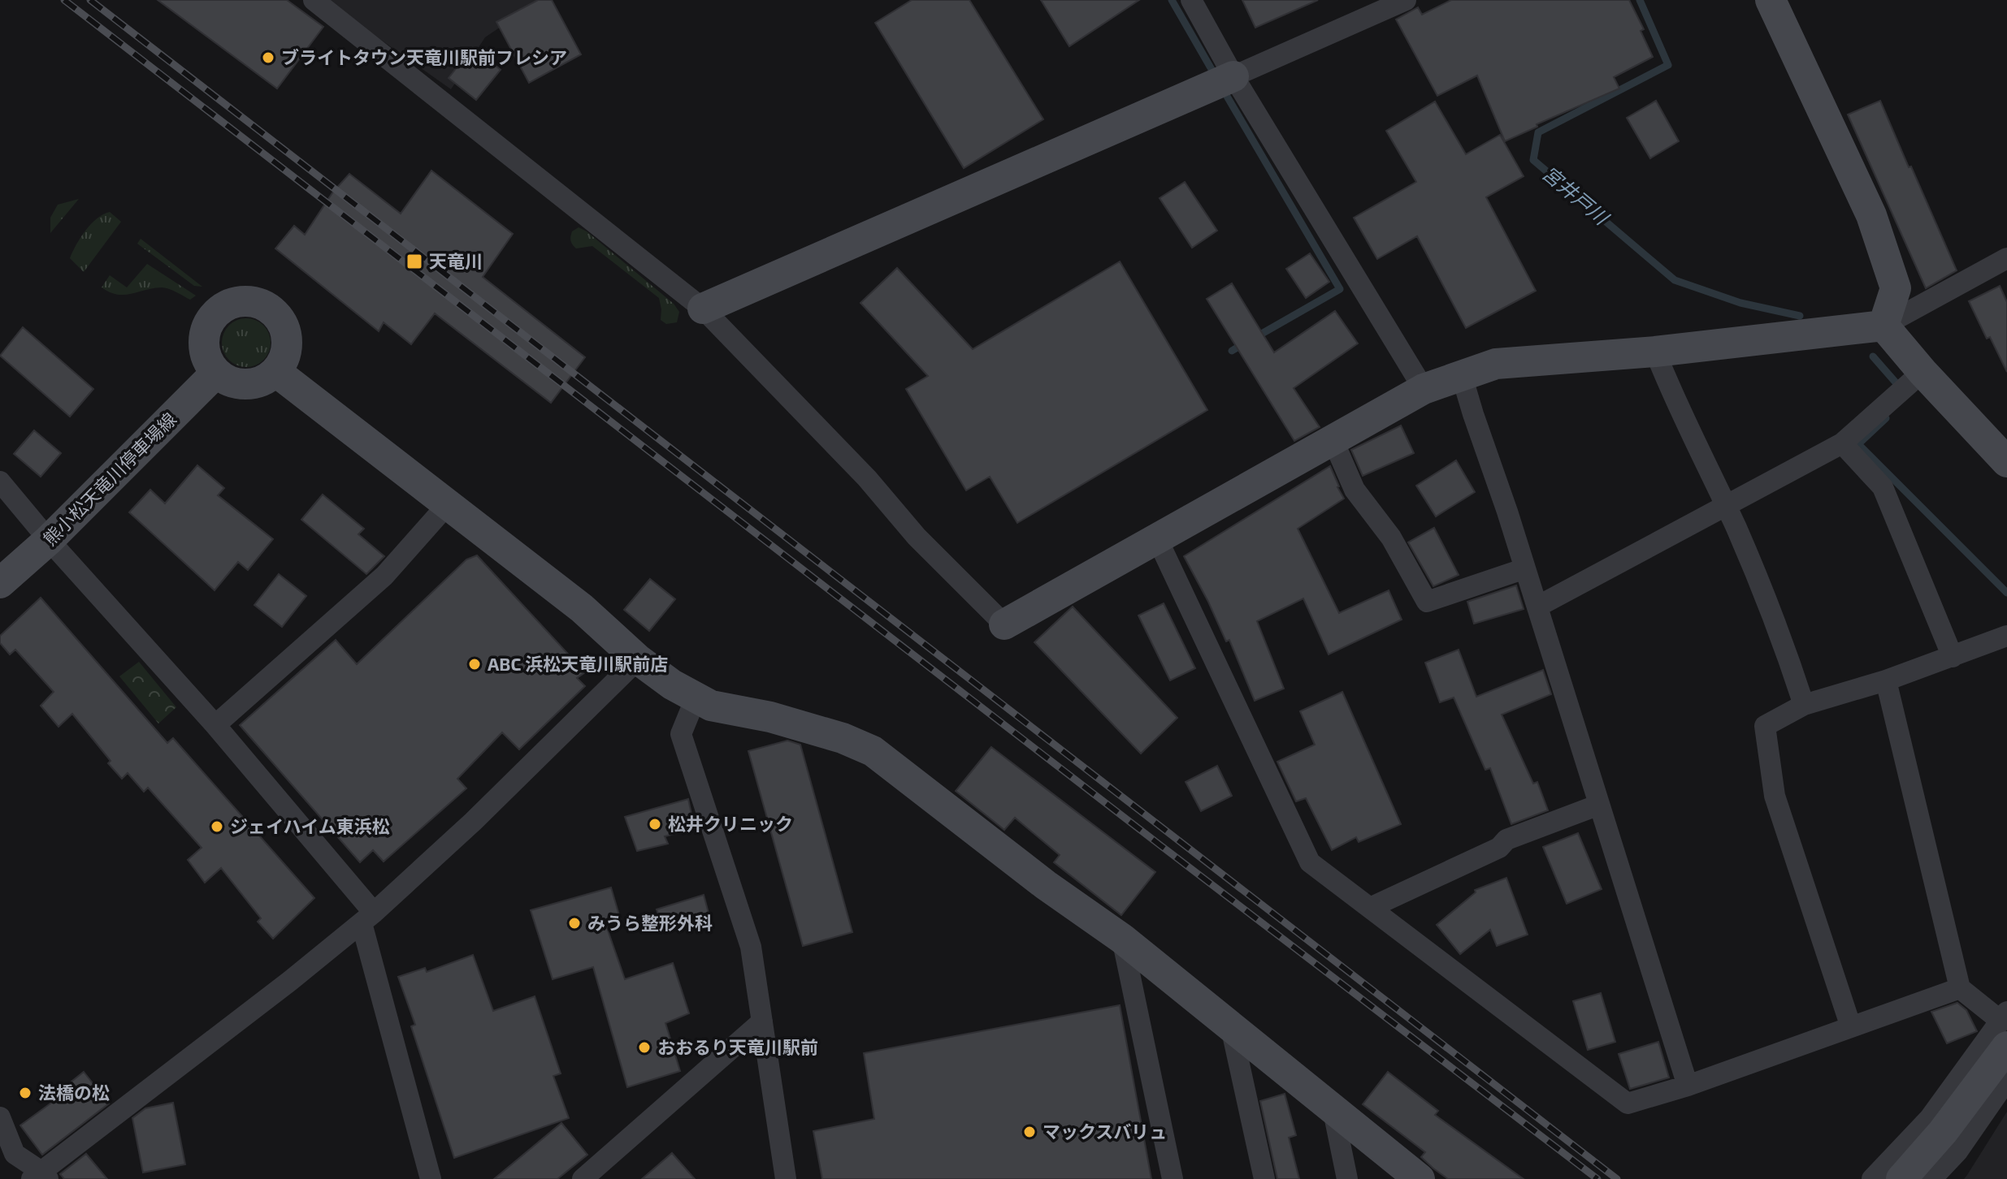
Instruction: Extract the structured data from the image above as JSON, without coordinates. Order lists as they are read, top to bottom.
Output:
{
  "streets": {
    "street": ["熊小松天竜川停車場線"]
  },
  "water": ["宮井戸川"],
  "places": {
    "other": [
      "ブライトタウン天竜川駅前フレシア",
      "ABC 浜松天竜川駅前店",
      "松井クリニック",
      "ジェイハイム東浜松",
      "みうら整形外科",
      "おおるり天竜川駅前",
      "法橋の松",
      "マックスバリュ"
    ],
    "transit": ["天竜川"]
  }
}
